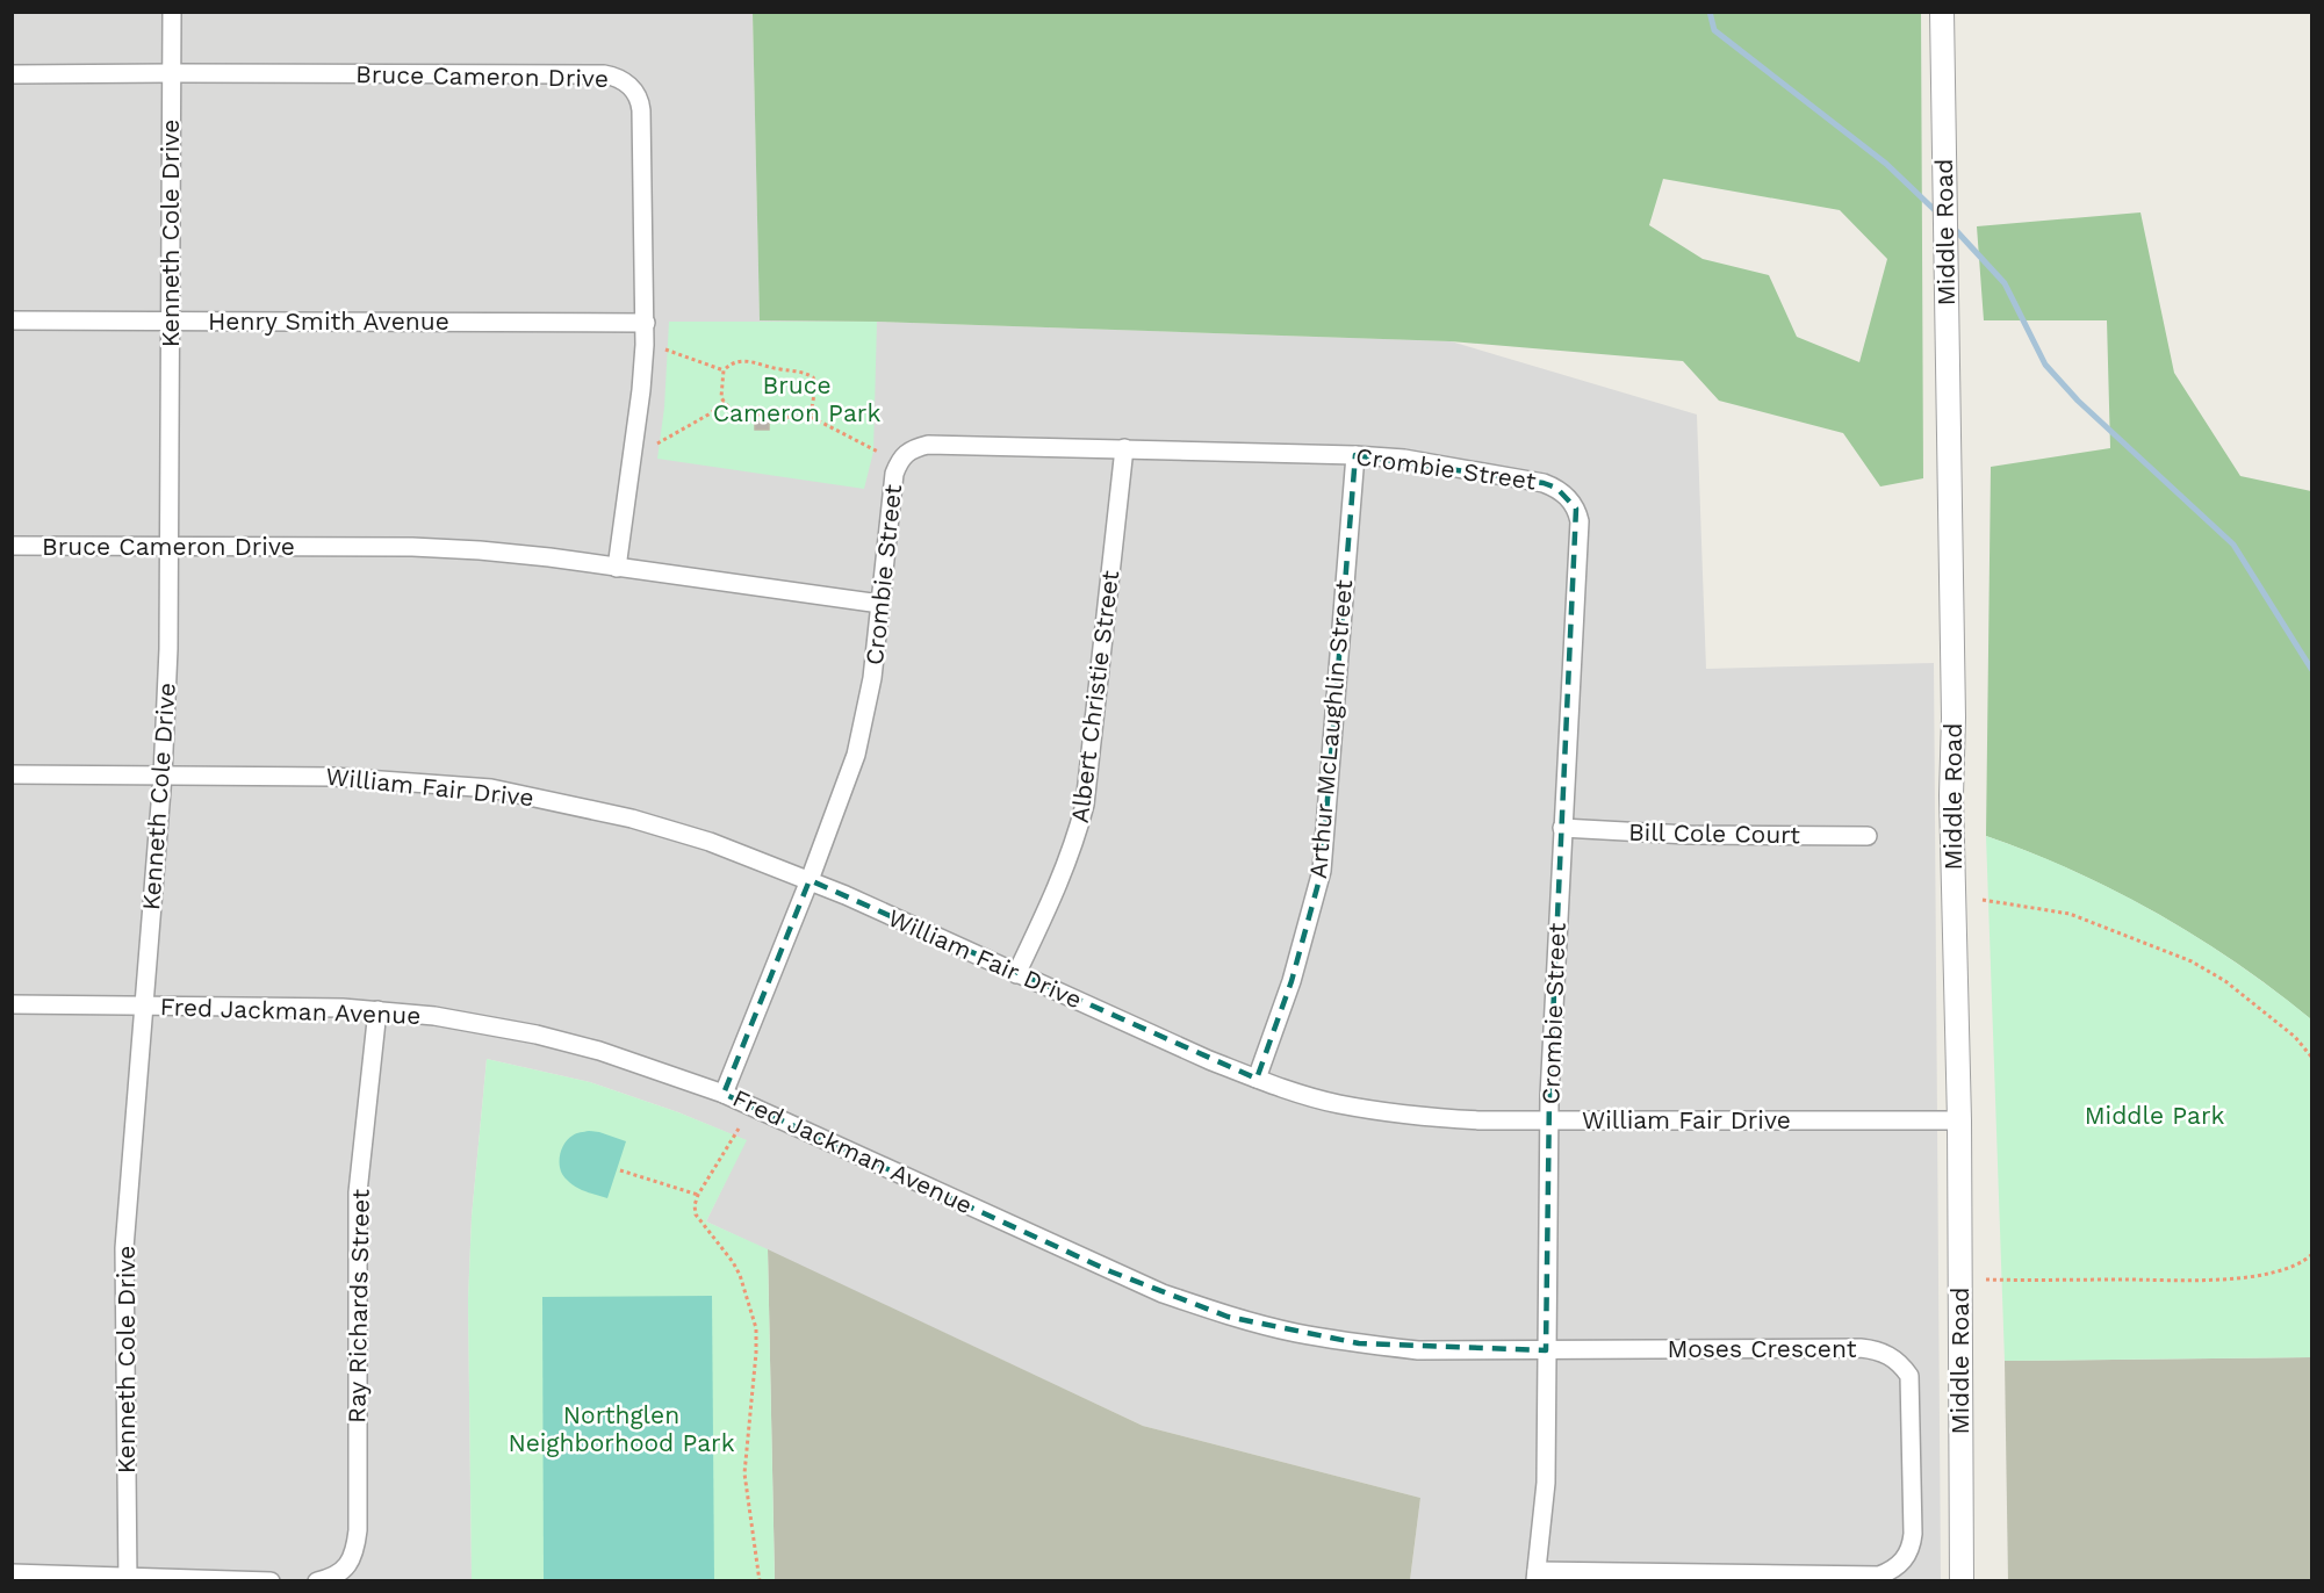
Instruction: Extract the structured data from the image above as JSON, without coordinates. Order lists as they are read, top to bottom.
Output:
{
  "streets": {
    "street": [
      "Bruce Cameron Drive",
      "Middle Road",
      "Kenneth Cole Drive",
      "Henry Smith Avenue",
      "Crombie Street",
      "Albert Christie Street",
      "Arthur McLaughlin Street",
      "William Fair Drive",
      "Bill Cole Court",
      "Fred Jackman Avenue",
      "Ray Richards Street",
      "Moses Crescent"
    ]
  },
  "crossings": [
    ["Bruce Cameron Drive", "Kenneth Cole Drive"],
    ["Bruce Cameron Drive", "Henry Smith Avenue"],
    ["Bruce Cameron Drive", "Crombie Street"],
    ["Middle Road", "William Fair Drive"],
    ["Kenneth Cole Drive", "Henry Smith Avenue"],
    ["Kenneth Cole Drive", "William Fair Drive"],
    ["Kenneth Cole Drive", "Fred Jackman Avenue"],
    ["Crombie Street", "Albert Christie Street"],
    ["Crombie Street", "Arthur McLaughlin Street"],
    ["Crombie Street", "William Fair Drive"],
    ["Crombie Street", "Bill Cole Court"],
    ["Crombie Street", "Fred Jackman Avenue"],
    ["Crombie Street", "Moses Crescent"],
    ["Albert Christie Street", "William Fair Drive"],
    ["Arthur McLaughlin Street", "William Fair Drive"],
    ["Fred Jackman Avenue", "Ray Richards Street"],
    ["Fred Jackman Avenue", "Moses Crescent"]
  ],
  "parks": ["Bruce Cameron Park", "Middle Park", "Northglen Neighborhood Park"]
}
